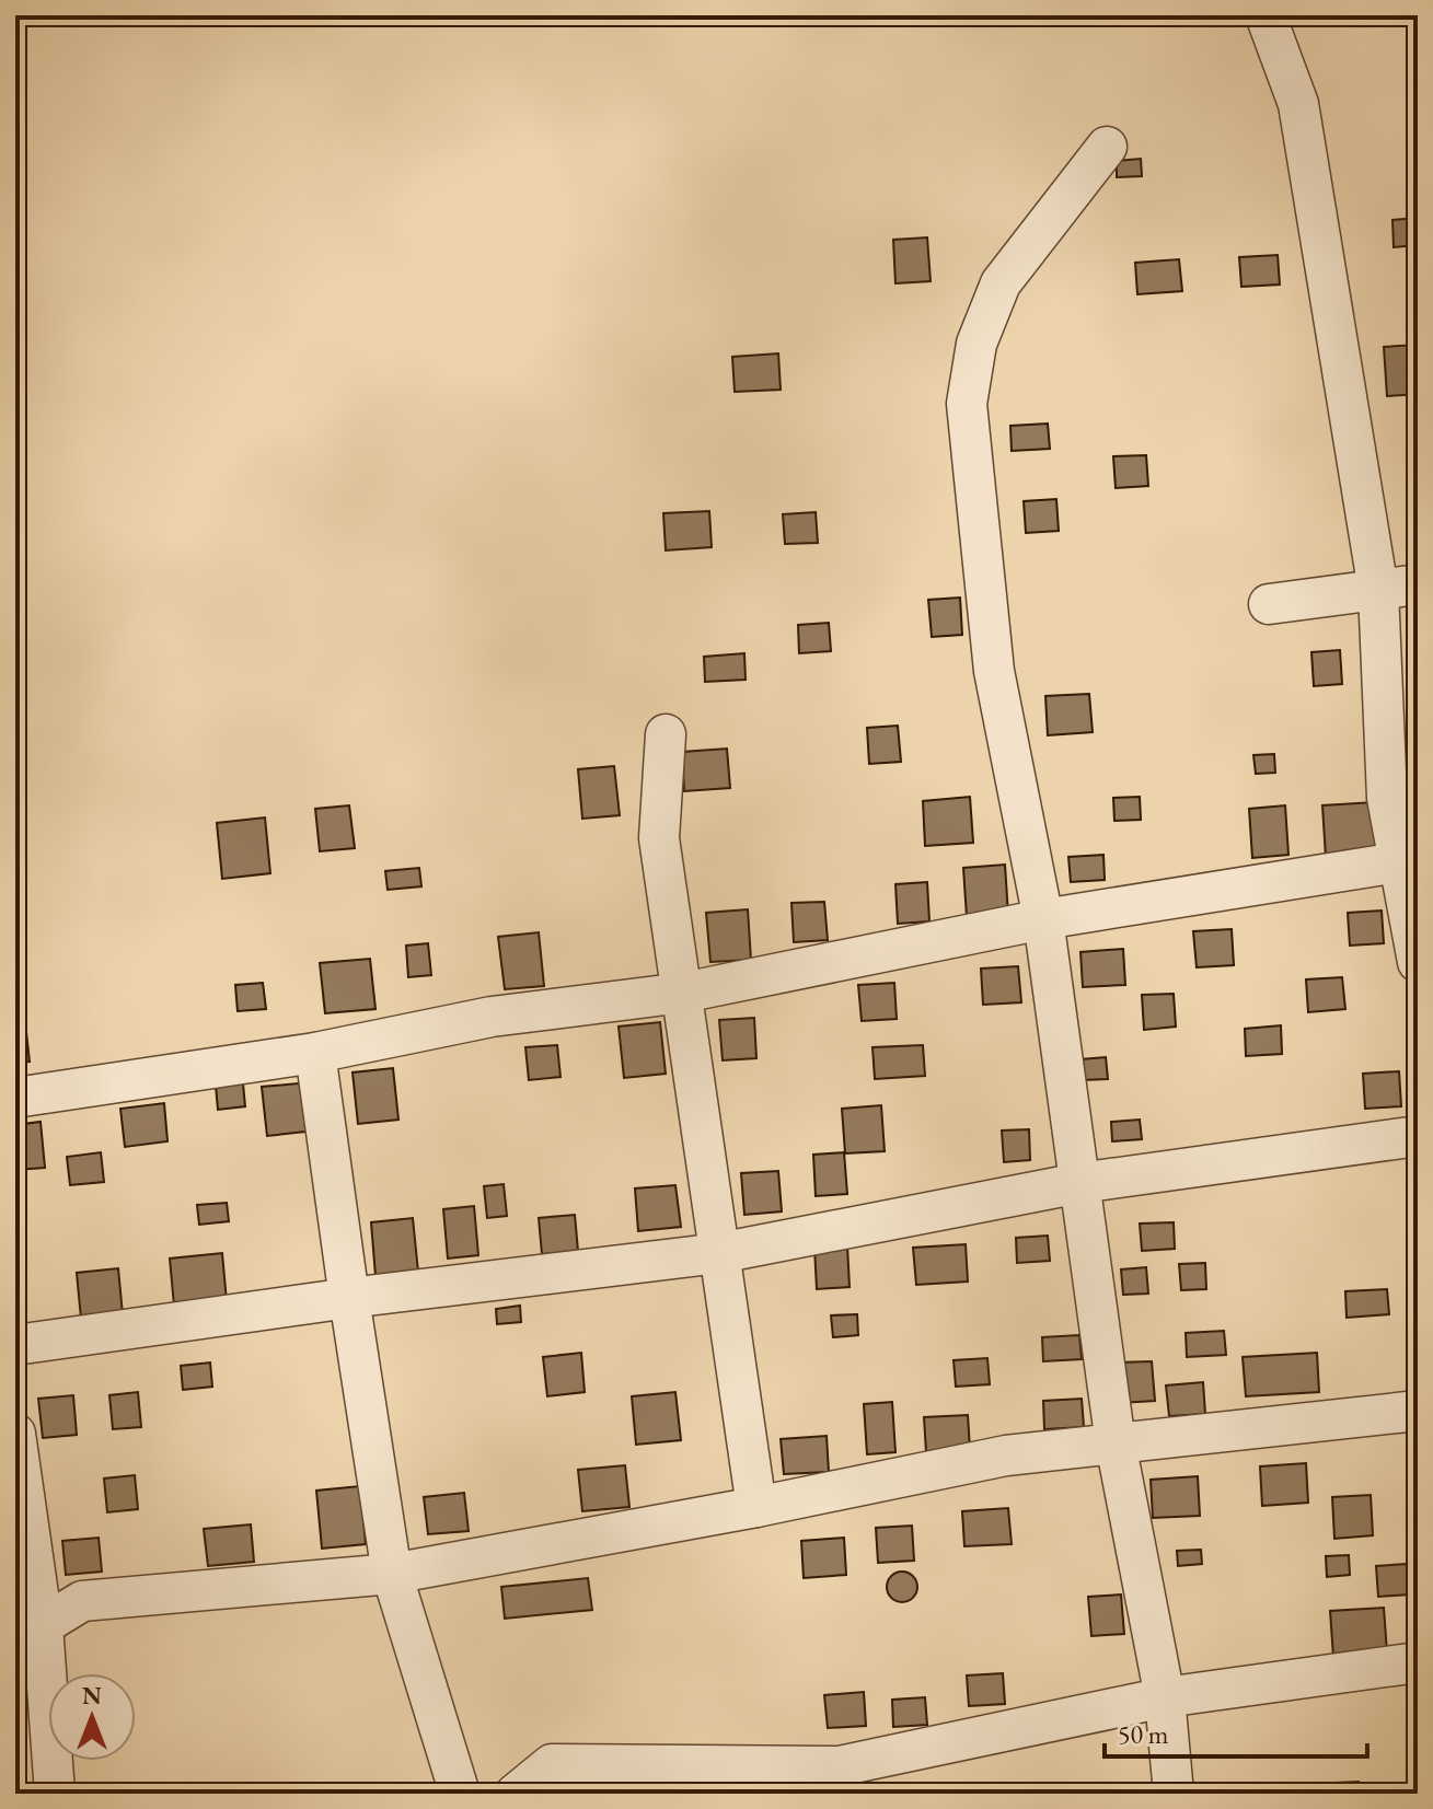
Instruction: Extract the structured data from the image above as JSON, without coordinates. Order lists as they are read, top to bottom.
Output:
{
  "scale_bar": "50 m",
  "north": "top"
}
